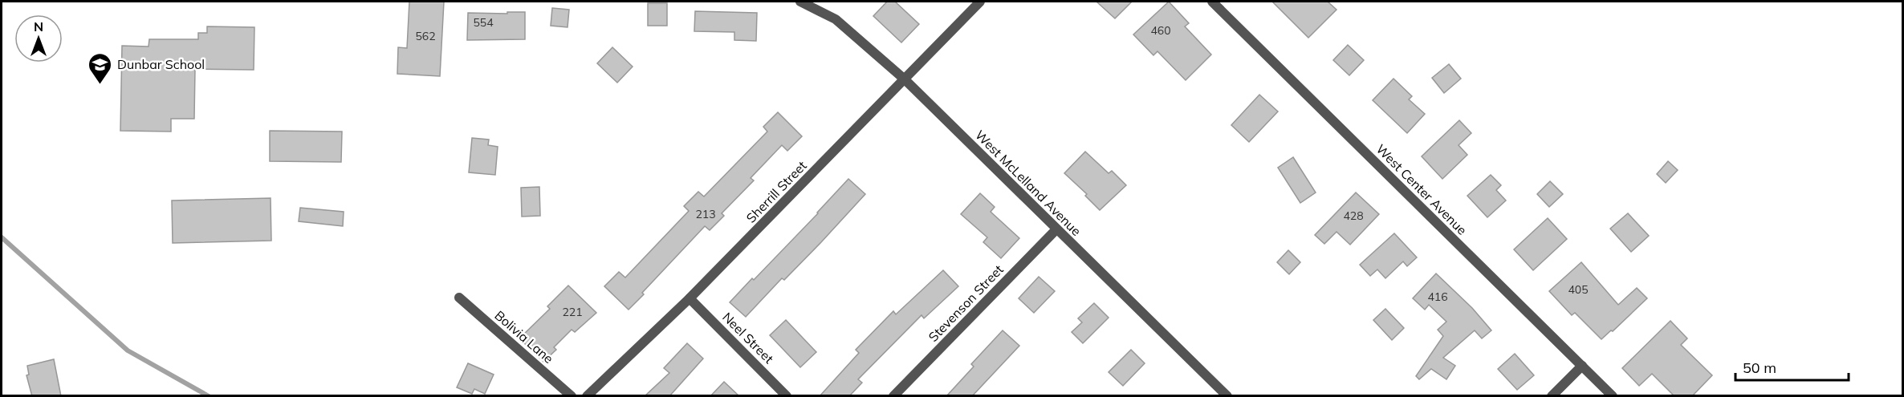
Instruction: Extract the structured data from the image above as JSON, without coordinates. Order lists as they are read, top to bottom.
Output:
{
  "streets": {
    "street": [
      "West McLelland Avenue",
      "West Center Avenue",
      "Sherrill Street",
      "Stevenson Street",
      "Bolivia Lane",
      "Neel Street"
    ]
  },
  "crossings": [
    ["West McLelland Avenue", "Sherrill Street"],
    ["West McLelland Avenue", "Stevenson Street"],
    ["Sherrill Street", "Neel Street"]
  ],
  "places": {
    "school or university": ["Dunbar School"]
  },
  "house_numbers": [
    "554",
    "460",
    "562",
    "213",
    "428",
    "405",
    "416",
    "221"
  ],
  "scale_bar": "50 m",
  "north": "top"
}
